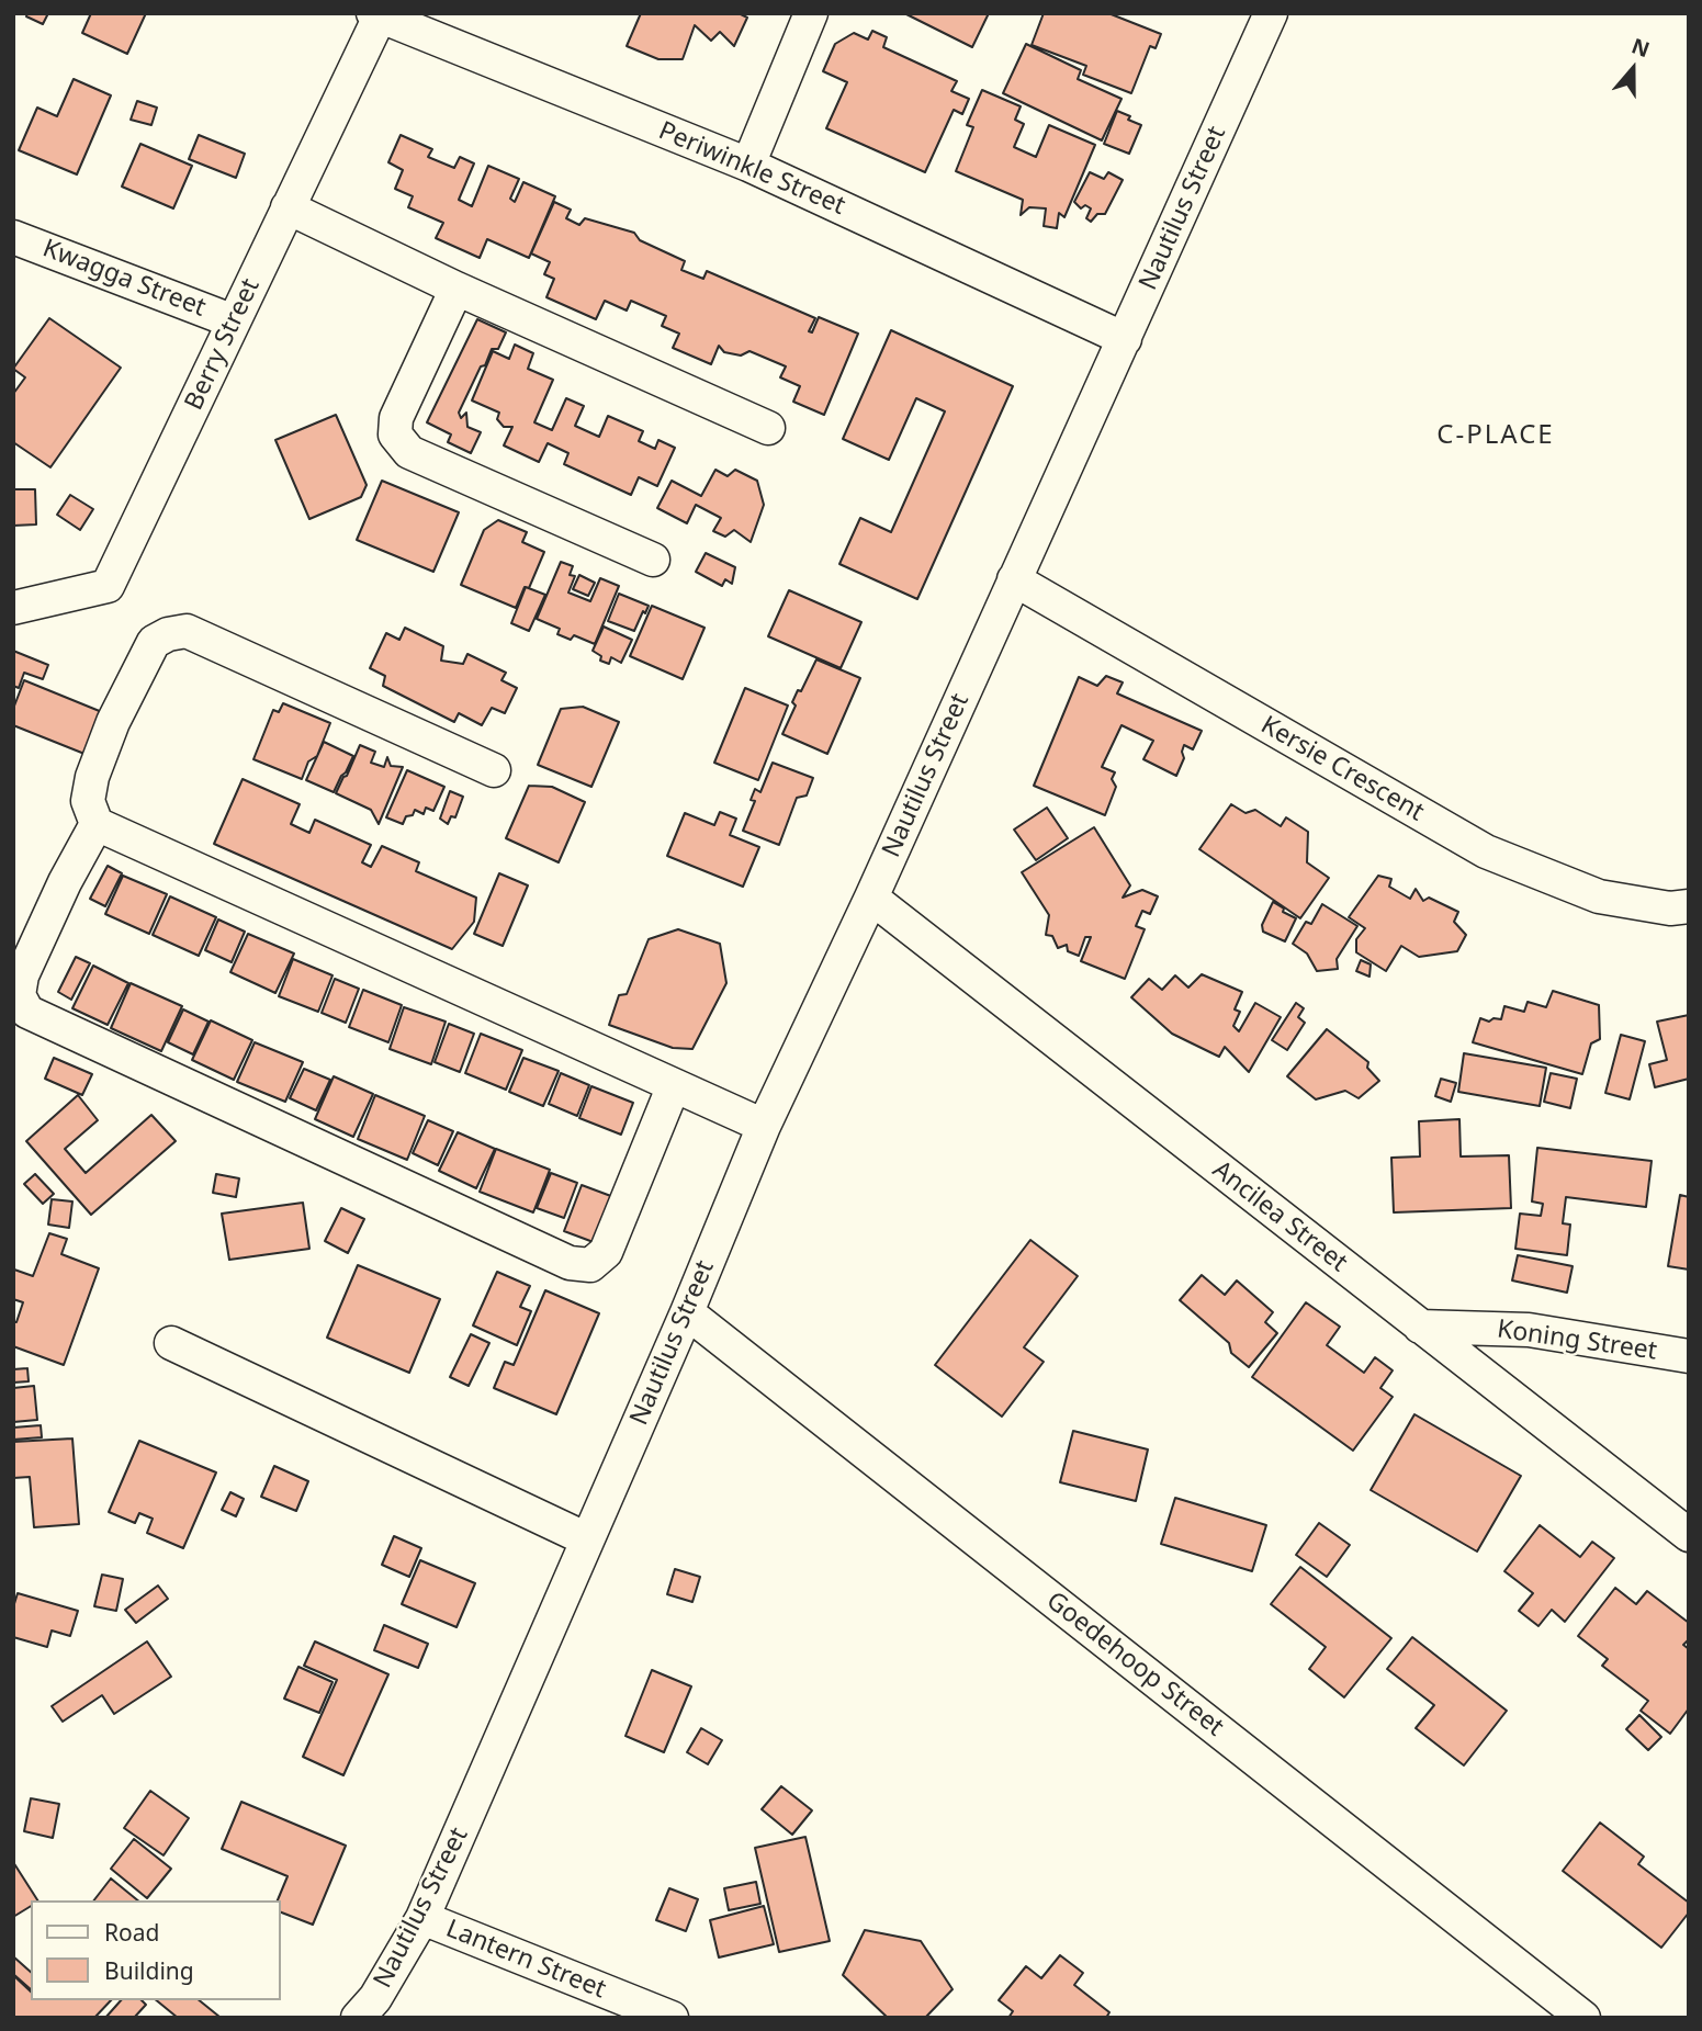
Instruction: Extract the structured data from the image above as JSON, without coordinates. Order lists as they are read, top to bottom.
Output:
{
  "streets": {
    "street": [
      "Periwinkle Street",
      "Nautilus Street",
      "Kwagga Street",
      "Berry Street",
      "Kersie Crescent",
      "Ancilea Street",
      "Koning Street",
      "Goedehoop Street",
      "Lantern Street"
    ]
  },
  "crossings": [
    ["Periwinkle Street", "Nautilus Street"],
    ["Periwinkle Street", "Berry Street"],
    ["Nautilus Street", "Kersie Crescent"],
    ["Nautilus Street", "Ancilea Street"],
    ["Nautilus Street", "Goedehoop Street"],
    ["Nautilus Street", "Lantern Street"],
    ["Kwagga Street", "Berry Street"],
    ["Ancilea Street", "Koning Street"]
  ],
  "districts": ["C-PLACE"],
  "legend": ["Road", "Building"],
  "north": "top"
}
